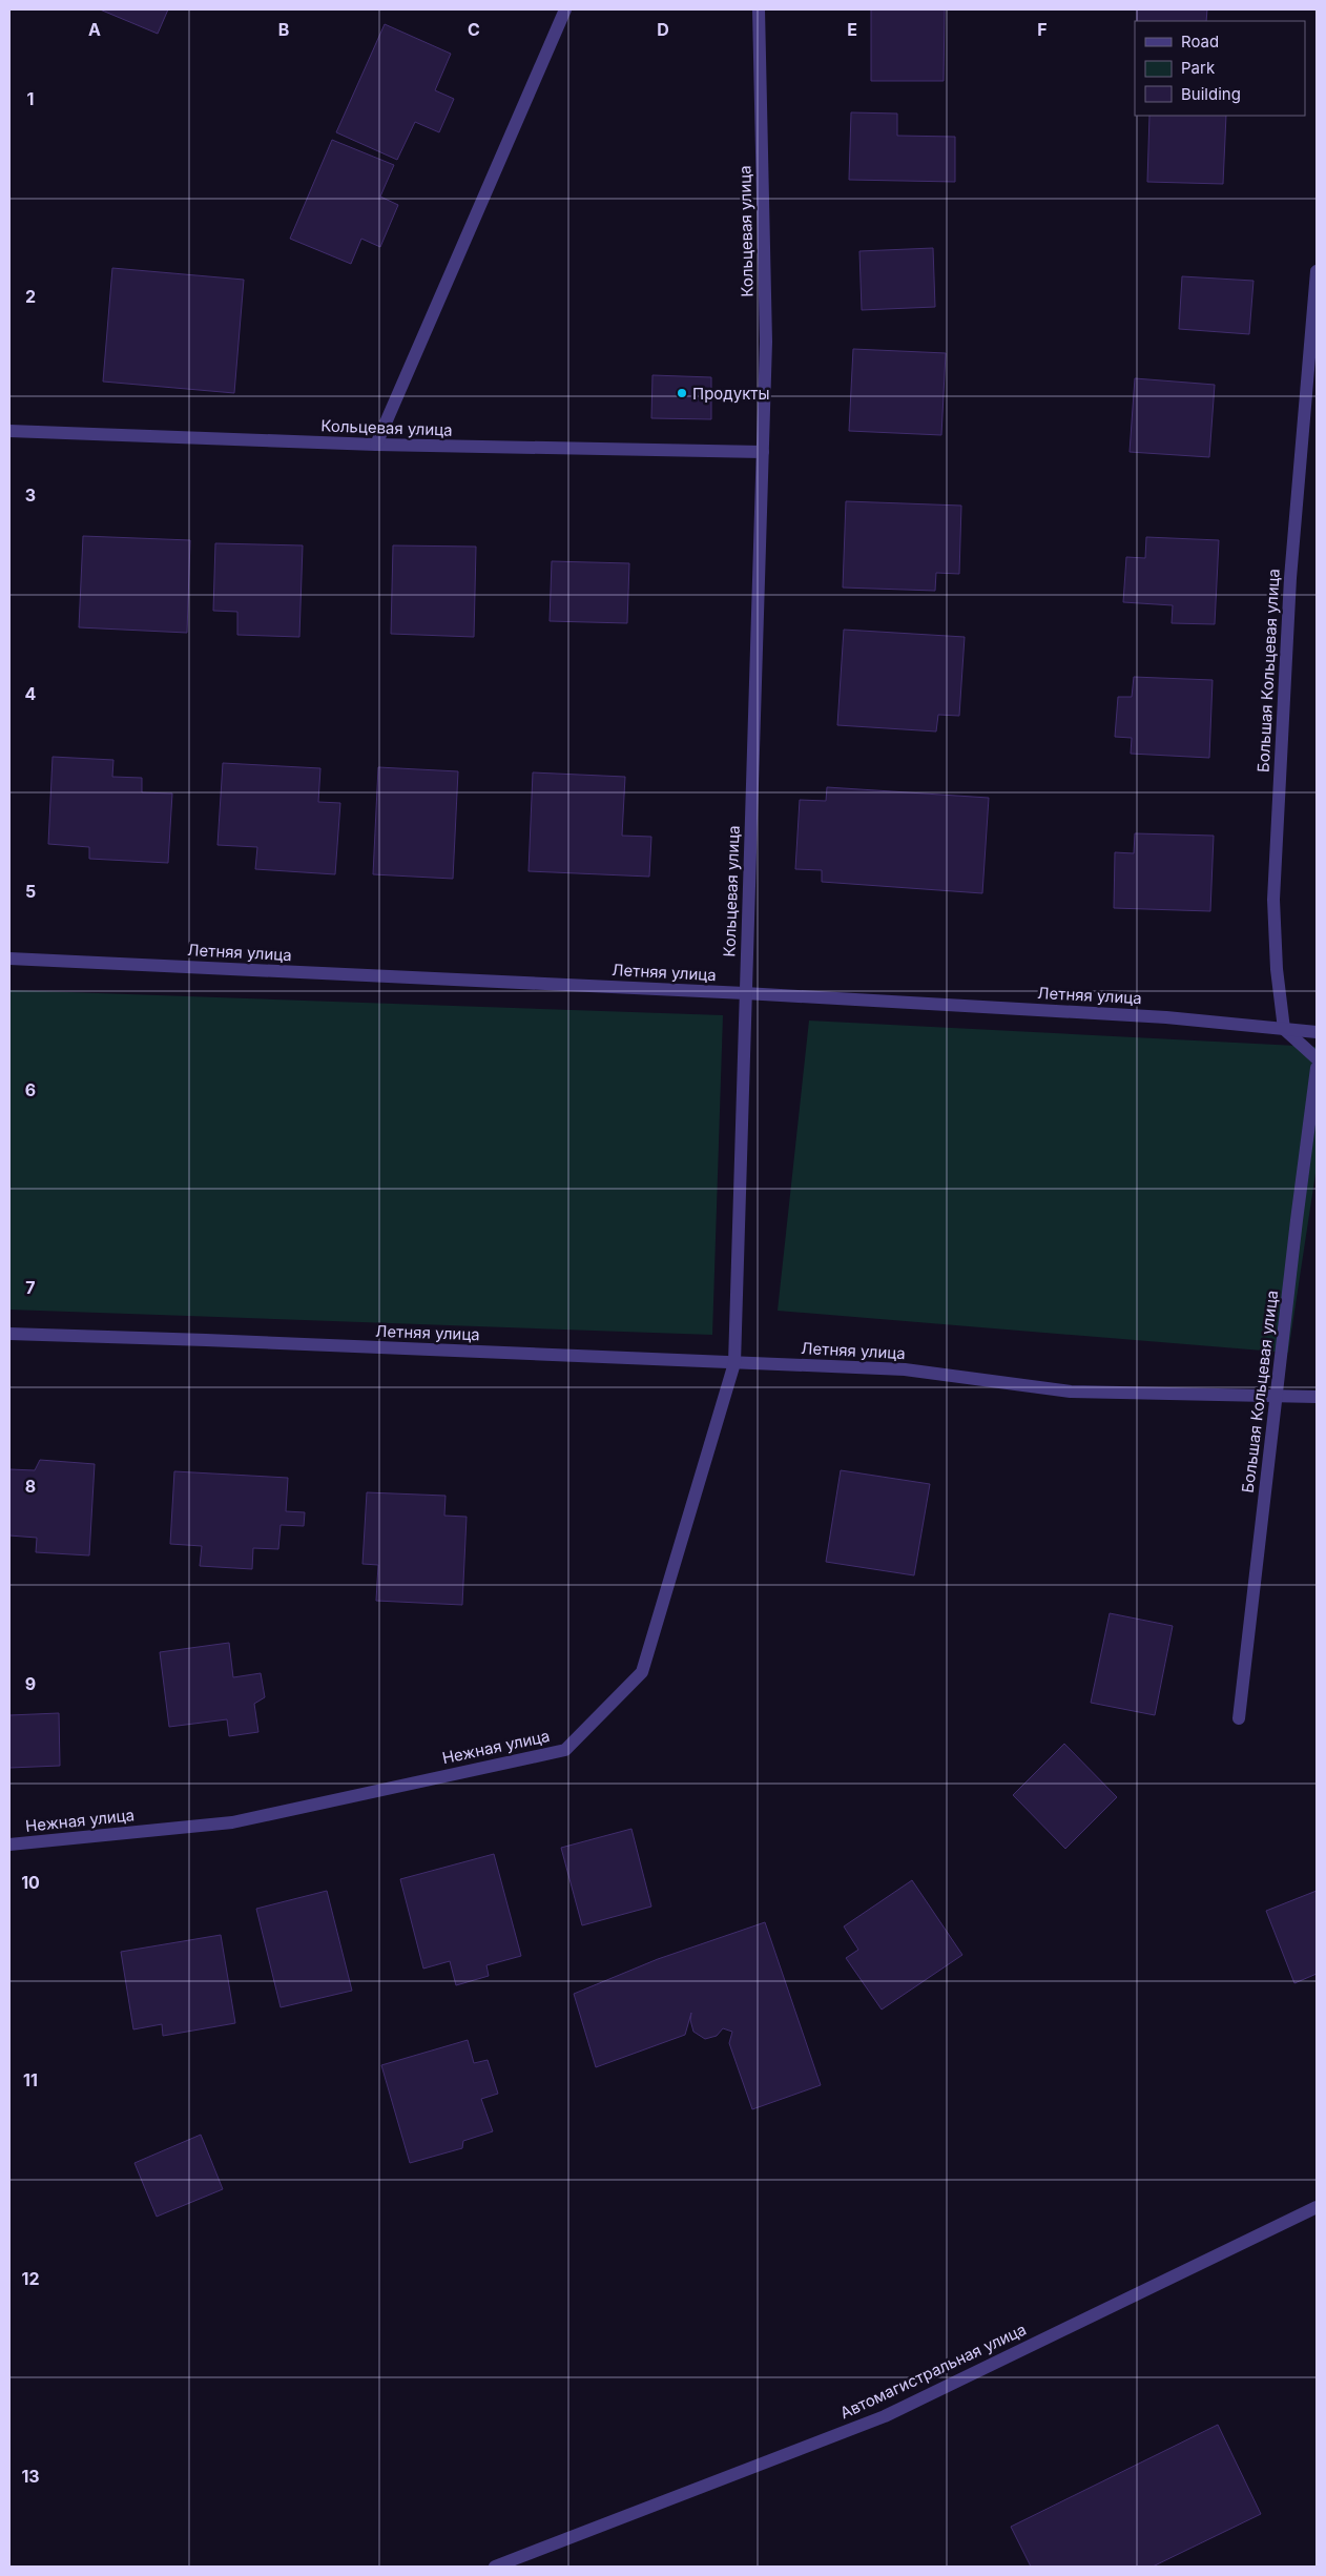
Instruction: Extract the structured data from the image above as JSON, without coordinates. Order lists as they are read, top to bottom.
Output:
{
  "streets": {
    "street": [
      "Кольцевая улица",
      "Большая Кольцевая улица",
      "Летняя улица",
      "Нежная улица",
      "Автомагистральная улица"
    ]
  },
  "crossings": [
    ["Кольцевая улица", "Летняя улица"],
    ["Кольцевая улица", "Нежная улица"],
    ["Большая Кольцевая улица", "Летняя улица"],
    ["Летняя улица", "Нежная улица"]
  ],
  "places": ["Продукты"],
  "legend": ["Road", "Park", "Building"],
  "grid": {
    "columns": [
      "A",
      "B",
      "C",
      "D",
      "E",
      "F"
    ],
    "rows": [
      "1",
      "2",
      "3",
      "4",
      "5",
      "6",
      "7",
      "8",
      "9",
      "10",
      "11",
      "12",
      "13"
    ]
  }
}
